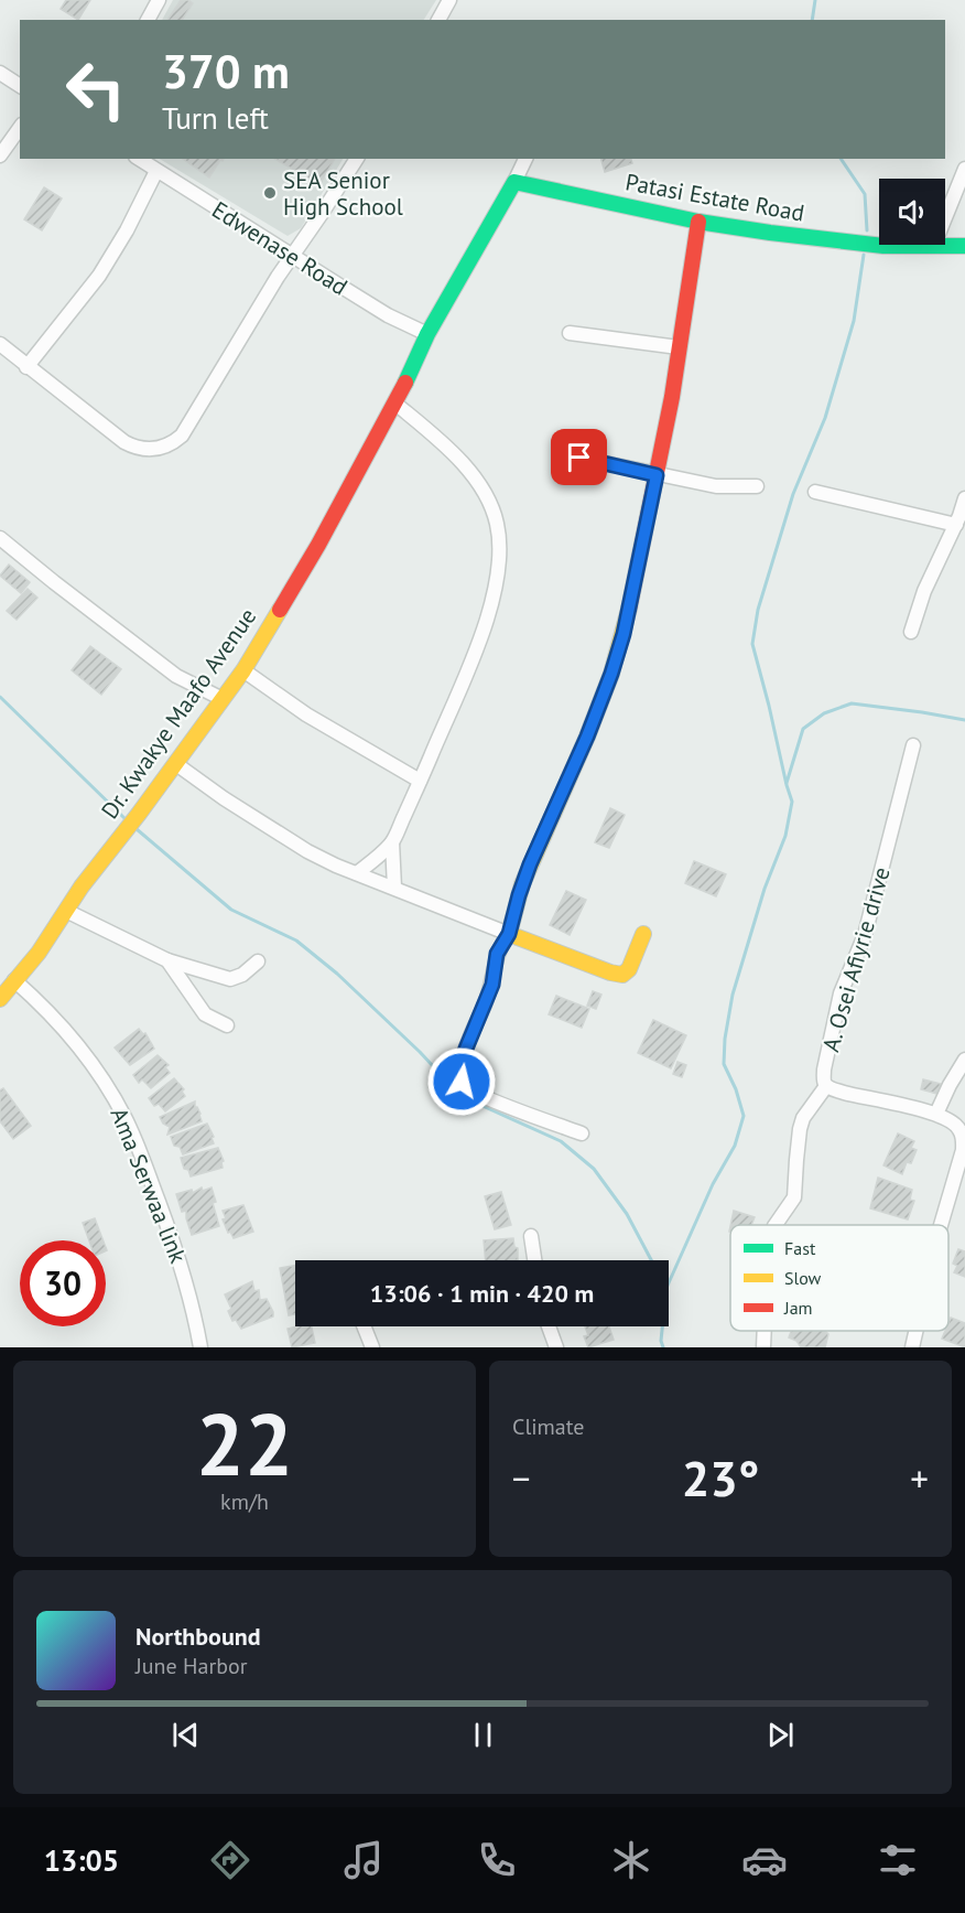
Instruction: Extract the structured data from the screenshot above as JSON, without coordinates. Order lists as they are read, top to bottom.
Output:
{
  "streets": {
    "street": [
      "Patasi Estate Road",
      "Edwenase Road",
      "Dr. Kwakye Maafo Avenue",
      "A. Osei Afiyrie drive",
      "Ama Serwaa link"
    ]
  },
  "crossings": [
    ["Edwenase Road", "Dr. Kwakye Maafo Avenue"],
    ["Dr. Kwakye Maafo Avenue", "Ama Serwaa link"]
  ],
  "places": ["SEA Senior High School"],
  "legend": ["Fast", "Slow", "Jam"],
  "page": {
    "turn": ["370 m", "Turn left"],
    "limit": "30",
    "trip": "13:06 · 1 min · 420 m",
    "tile": [
      ["22", "km/h"],
      "Climate"
    ],
    "heat": ["−", "23°", "+"],
    "song": ["Northbound", "June Harbor"],
    "tabs": "13:05"
  }
}
